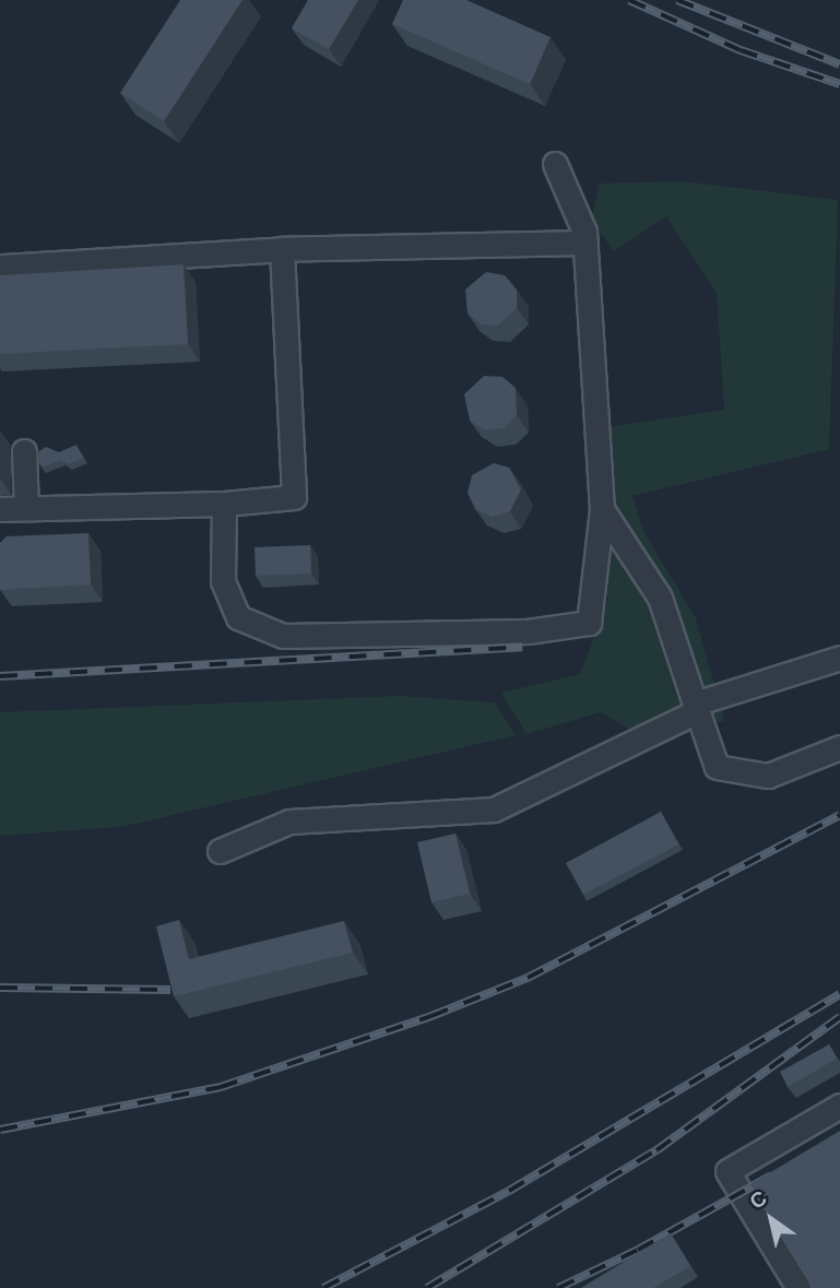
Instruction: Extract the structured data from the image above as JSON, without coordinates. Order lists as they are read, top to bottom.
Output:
{
  "north": "top left"
}
